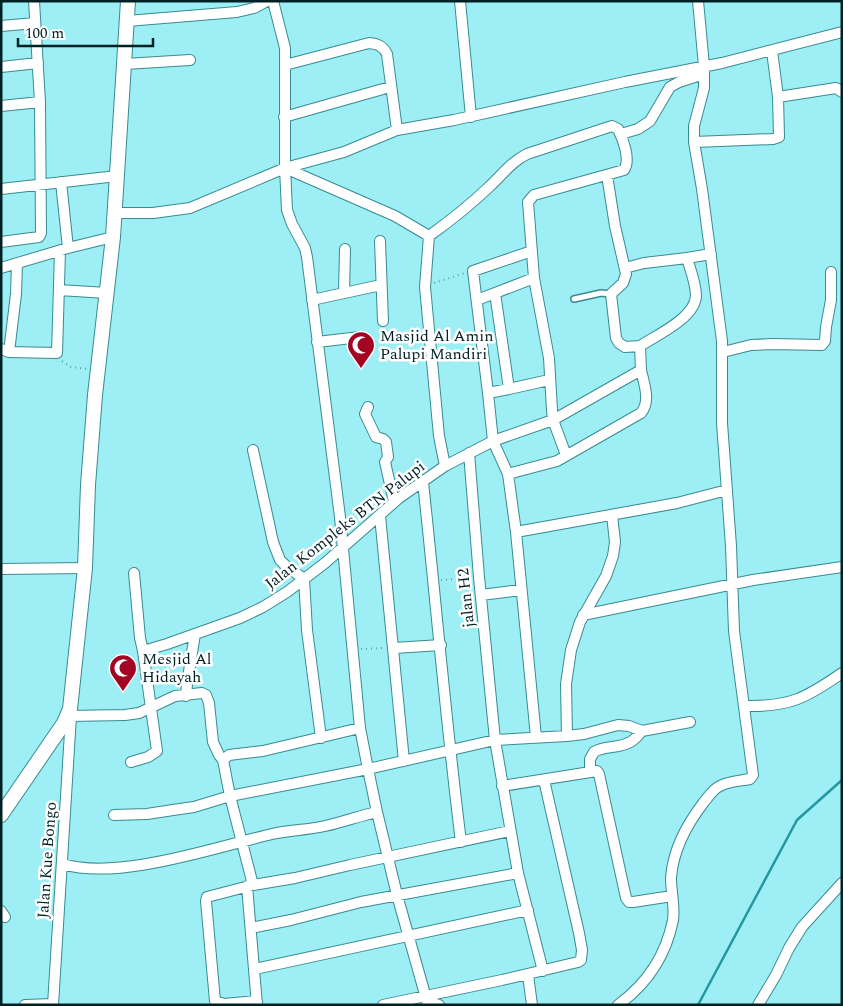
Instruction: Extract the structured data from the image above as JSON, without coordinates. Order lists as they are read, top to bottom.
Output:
{
  "streets": {
    "street": ["Jalan Kompleks BTN Palupi", "jalan H2", "Jalan Kue Bongo"]
  },
  "crossings": [
    ["Jalan Kompleks BTN Palupi", "jalan H2"]
  ],
  "places": {
    "mosque": ["Masjid Al Amin Palupi Mandiri", "Mesjid Al Hidayah"]
  },
  "scale_bar": "100 m"
}
